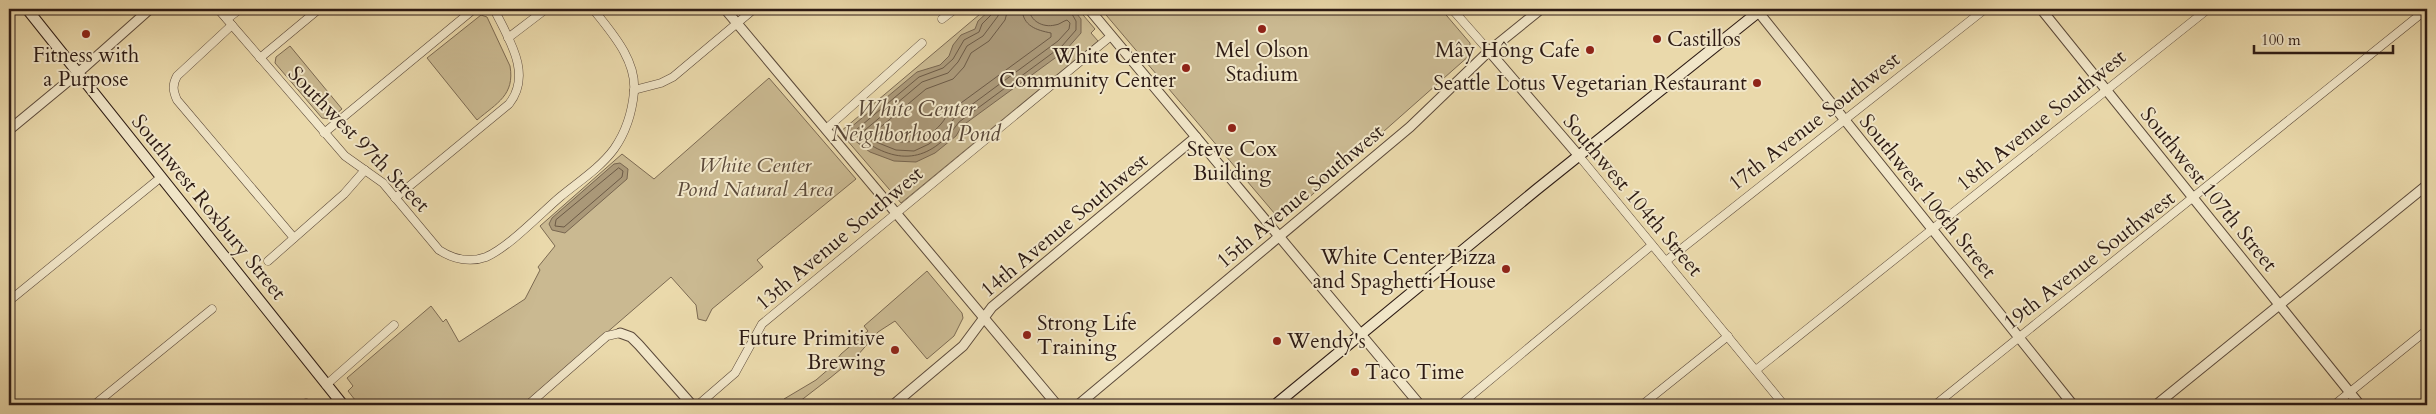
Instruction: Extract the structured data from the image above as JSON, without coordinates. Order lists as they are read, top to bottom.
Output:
{
  "streets": {
    "main road": ["Southwest Roxbury Street"],
    "street": [
      "18th Avenue Southwest",
      "17th Avenue Southwest",
      "Southwest 97th Street",
      "Southwest 107th Street",
      "Southwest 104th Street",
      "15th Avenue Southwest",
      "Southwest 106th Street",
      "14th Avenue Southwest",
      "13th Avenue Southwest",
      "19th Avenue Southwest"
    ]
  },
  "crossings": [
    ["18th Avenue Southwest", "Southwest 107th Street"],
    ["18th Avenue Southwest", "Southwest 104th Street"],
    ["18th Avenue Southwest", "Southwest 106th Street"],
    ["17th Avenue Southwest", "Southwest 104th Street"],
    ["17th Avenue Southwest", "Southwest 106th Street"],
    ["Southwest 107th Street", "19th Avenue Southwest"],
    ["Southwest 104th Street", "15th Avenue Southwest"],
    ["Southwest 106th Street", "19th Avenue Southwest"]
  ],
  "water": ["White Center Neighborhood Pond"],
  "parks": ["White Center Pond Natural Area"],
  "places": [
    "Mel Olson Stadium",
    "Fitness with a Purpose",
    "Castillos",
    "Mây Hông Cafe",
    "White Center Community Center",
    "Seattle Lotus Vegetarian Restaurant",
    "Steve Cox Building",
    "White Center Pizza and Spaghetti House",
    "Strong Life Training",
    "Wendy's",
    "Future Primitive Brewing",
    "Taco Time"
  ],
  "scale_bar": "100 m"
}
